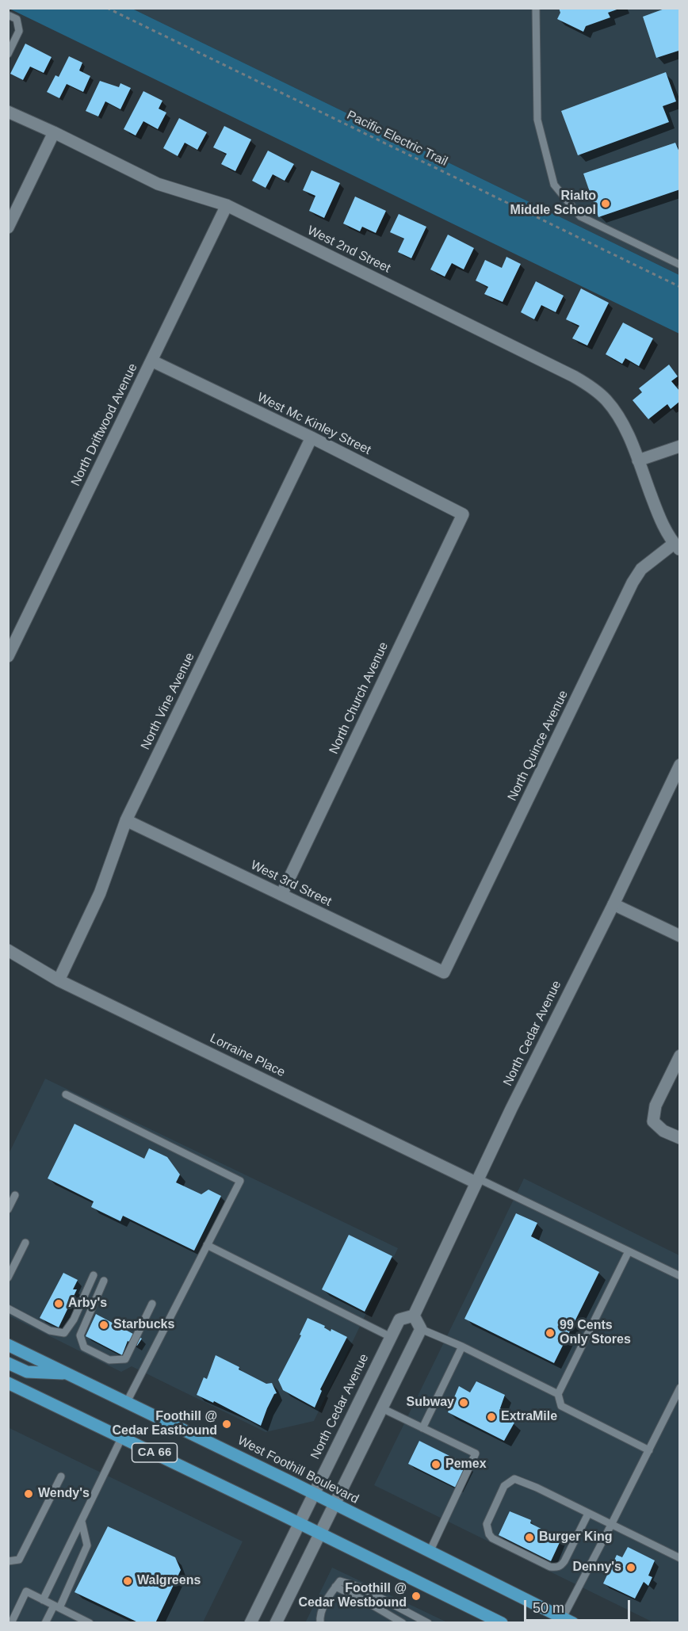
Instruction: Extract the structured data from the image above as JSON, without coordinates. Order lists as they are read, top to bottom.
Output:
{
  "streets": {
    "main road": ["CA 66", "West Foothill Boulevard"],
    "street": [
      "West 2nd Street",
      "West Mc Kinley Street",
      "North Driftwood Avenue",
      "North Church Avenue",
      "North Vine Avenue",
      "North Quince Avenue",
      "West 3rd Street",
      "North Cedar Avenue",
      "Lorraine Place"
    ],
    "path": ["Pacific Electric Trail"]
  },
  "crossings": [
    ["West 2nd Street", "North Driftwood Avenue"],
    ["West 2nd Street", "North Quince Avenue"],
    ["West Mc Kinley Street", "North Driftwood Avenue"],
    ["West Mc Kinley Street", "North Church Avenue"],
    ["West Mc Kinley Street", "North Vine Avenue"],
    ["North Church Avenue", "West 3rd Street"],
    ["North Vine Avenue", "West 3rd Street"],
    ["North Vine Avenue", "Lorraine Place"],
    ["North Quince Avenue", "West 3rd Street"],
    ["North Cedar Avenue", "Lorraine Place"],
    ["North Cedar Avenue", "CA 66"],
    ["North Cedar Avenue", "West Foothill Boulevard"]
  ],
  "places": [
    "Rialto Middle School",
    "Arby's",
    "Starbucks",
    "99 Cents Only Stores",
    "Subway",
    "ExtraMile",
    "Foothill @ Cedar Eastbound",
    "Pemex",
    "Wendy's",
    "Burger King",
    "Denny's",
    "Walgreens",
    "Foothill @ Cedar Westbound"
  ],
  "scale_bar": "50 m"
}
